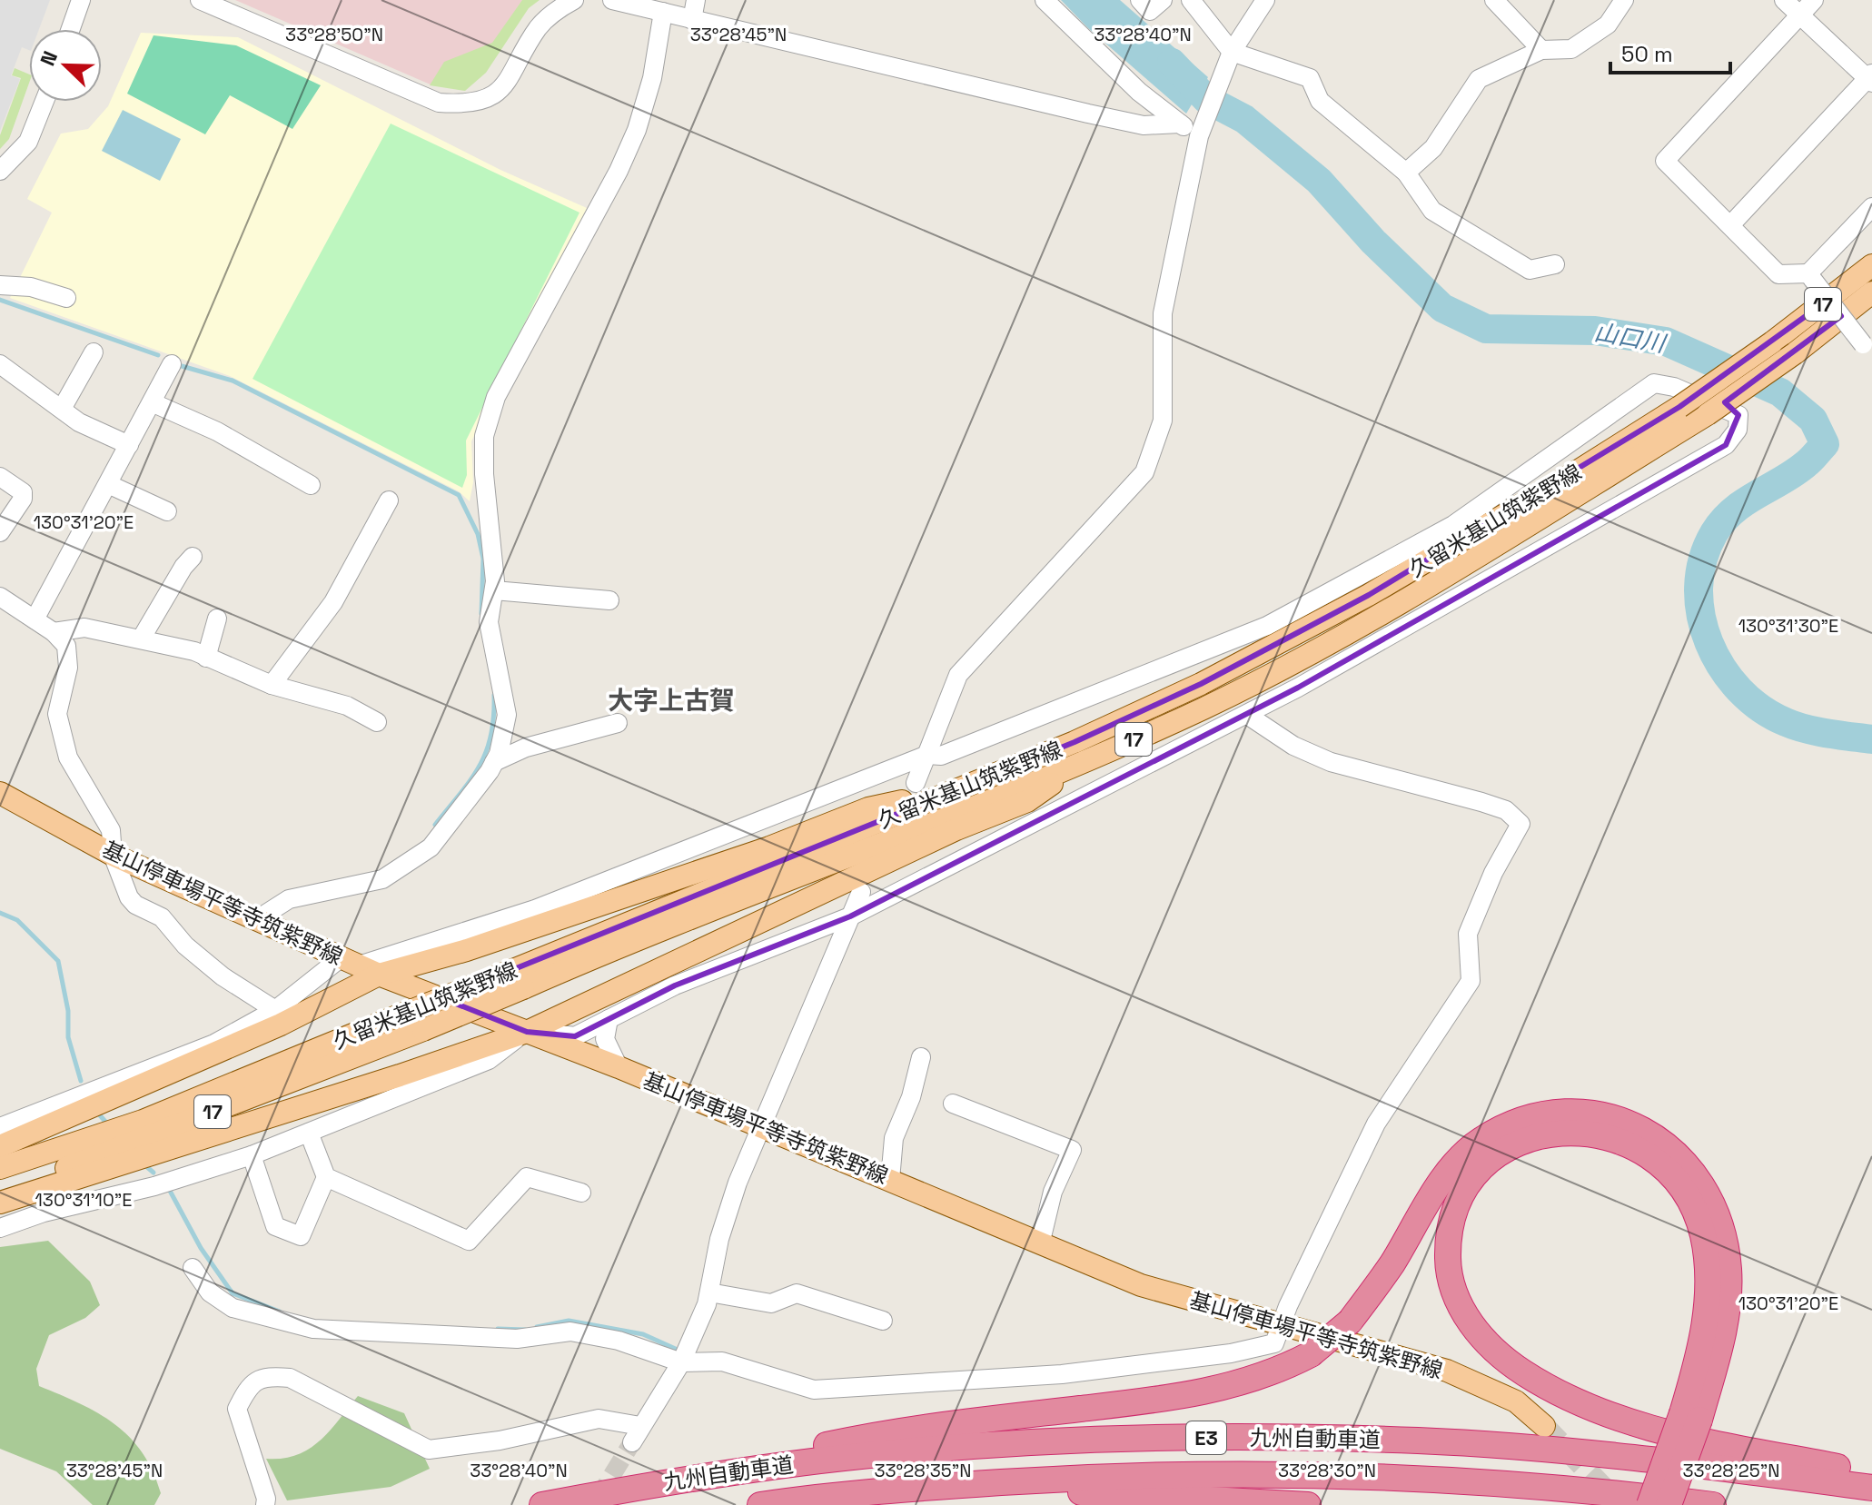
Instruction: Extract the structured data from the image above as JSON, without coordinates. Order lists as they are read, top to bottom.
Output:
{
  "streets": {
    "highway": ["E3", "九州自動車道"],
    "main road": ["17", "久留米基山筑紫野線", "基山停車場平等寺筑紫野線"]
  },
  "districts": ["大字上古賀"],
  "water": ["山口川"],
  "scale_bar": "50 m",
  "north": "top left",
  "coordinates": [
    "33°28'50\"N",
    "33°28'45\"N",
    "33°28'40\"N",
    "130°31'20\"E",
    "130°31'30\"E",
    "130°31'10\"E",
    "33°28'35\"N",
    "33°28'30\"N",
    "33°28'25\"N"
  ]
}
